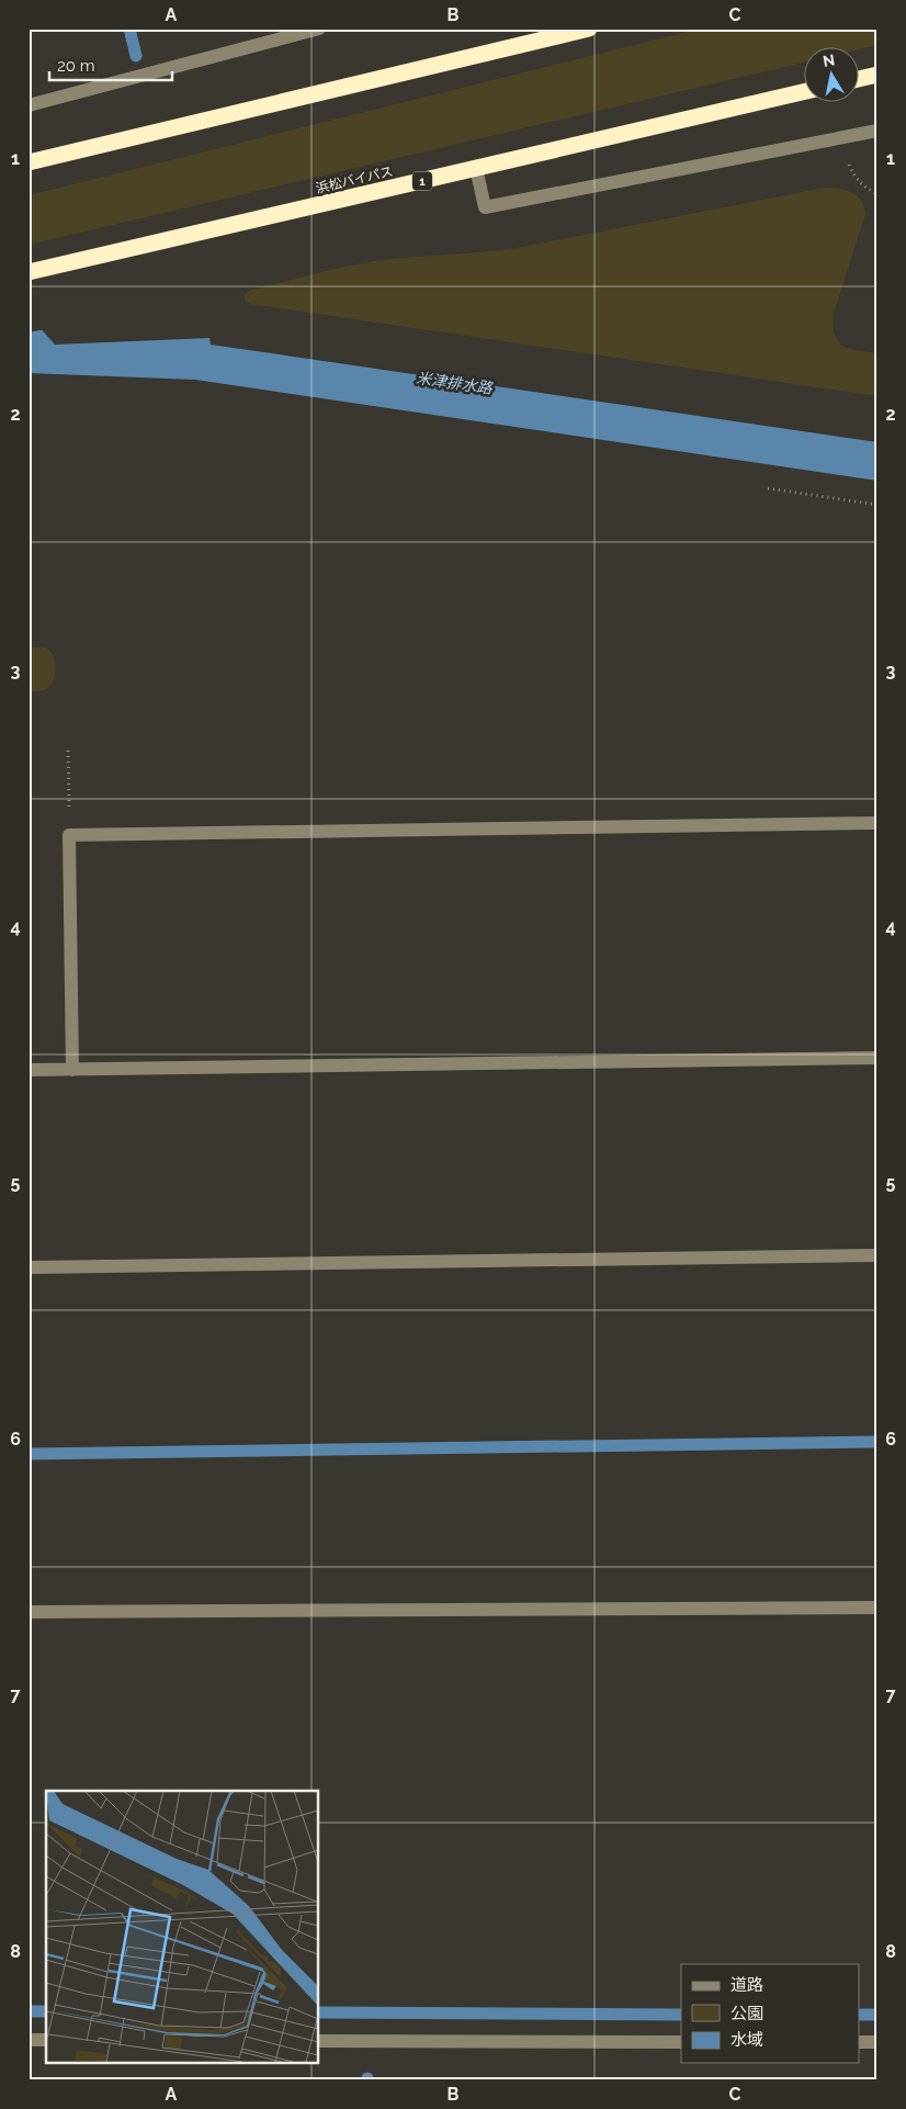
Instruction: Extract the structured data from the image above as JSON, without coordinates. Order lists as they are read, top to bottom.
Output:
{
  "streets": {
    "highway": ["浜松バイパス", "1"]
  },
  "water": ["米津排水路"],
  "legend": ["道路", "公園", "水域"],
  "scale_bar": "20 m",
  "north": "top",
  "grid": {
    "columns": ["A", "B", "C"],
    "rows": [
      "1",
      "2",
      "3",
      "4",
      "5",
      "6",
      "7",
      "8"
    ]
  }
}
